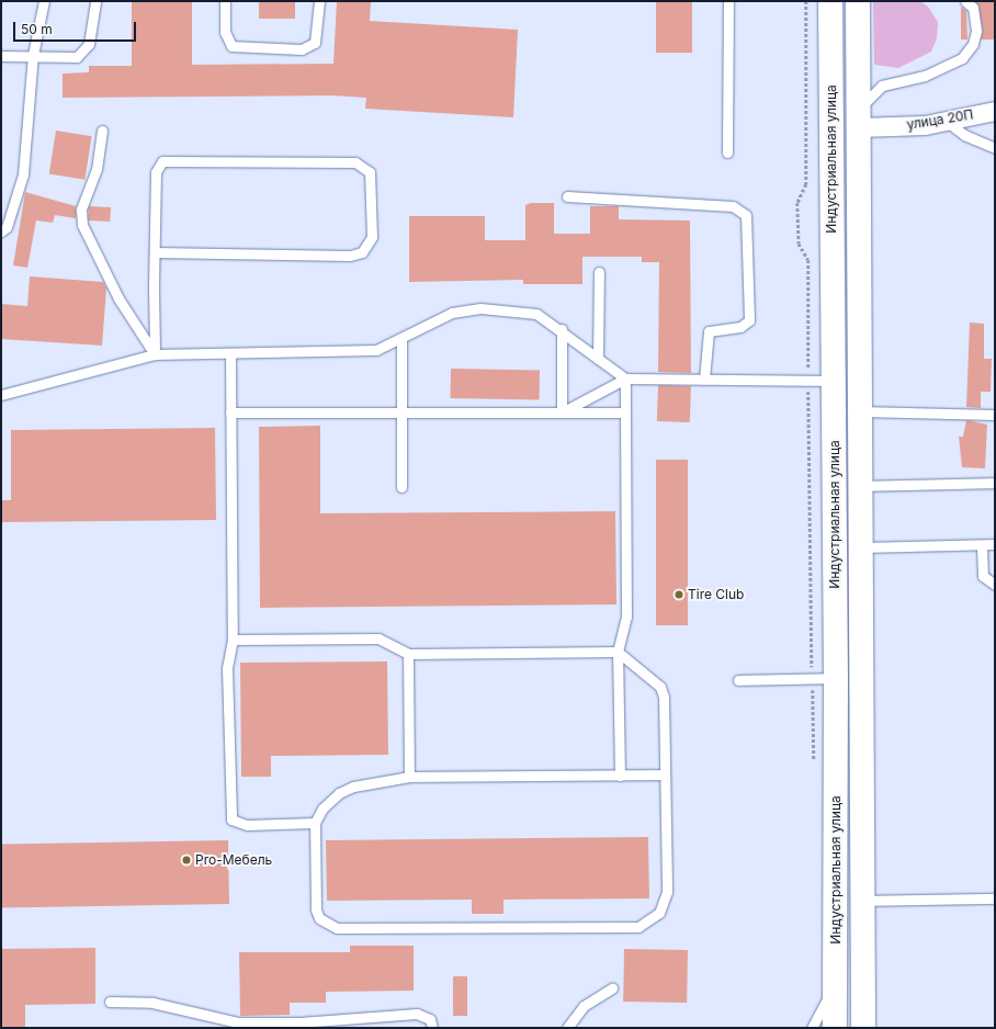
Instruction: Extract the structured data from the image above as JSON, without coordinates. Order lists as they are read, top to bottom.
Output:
{
  "streets": {
    "main road": ["Индустриальная улица"],
    "street": ["улица 20П"]
  },
  "crossings": [
    ["улица 20П", "Индустриальная улица"]
  ],
  "places": ["Tire Club", "Pro-Мебель"],
  "scale_bar": "50 m"
}
